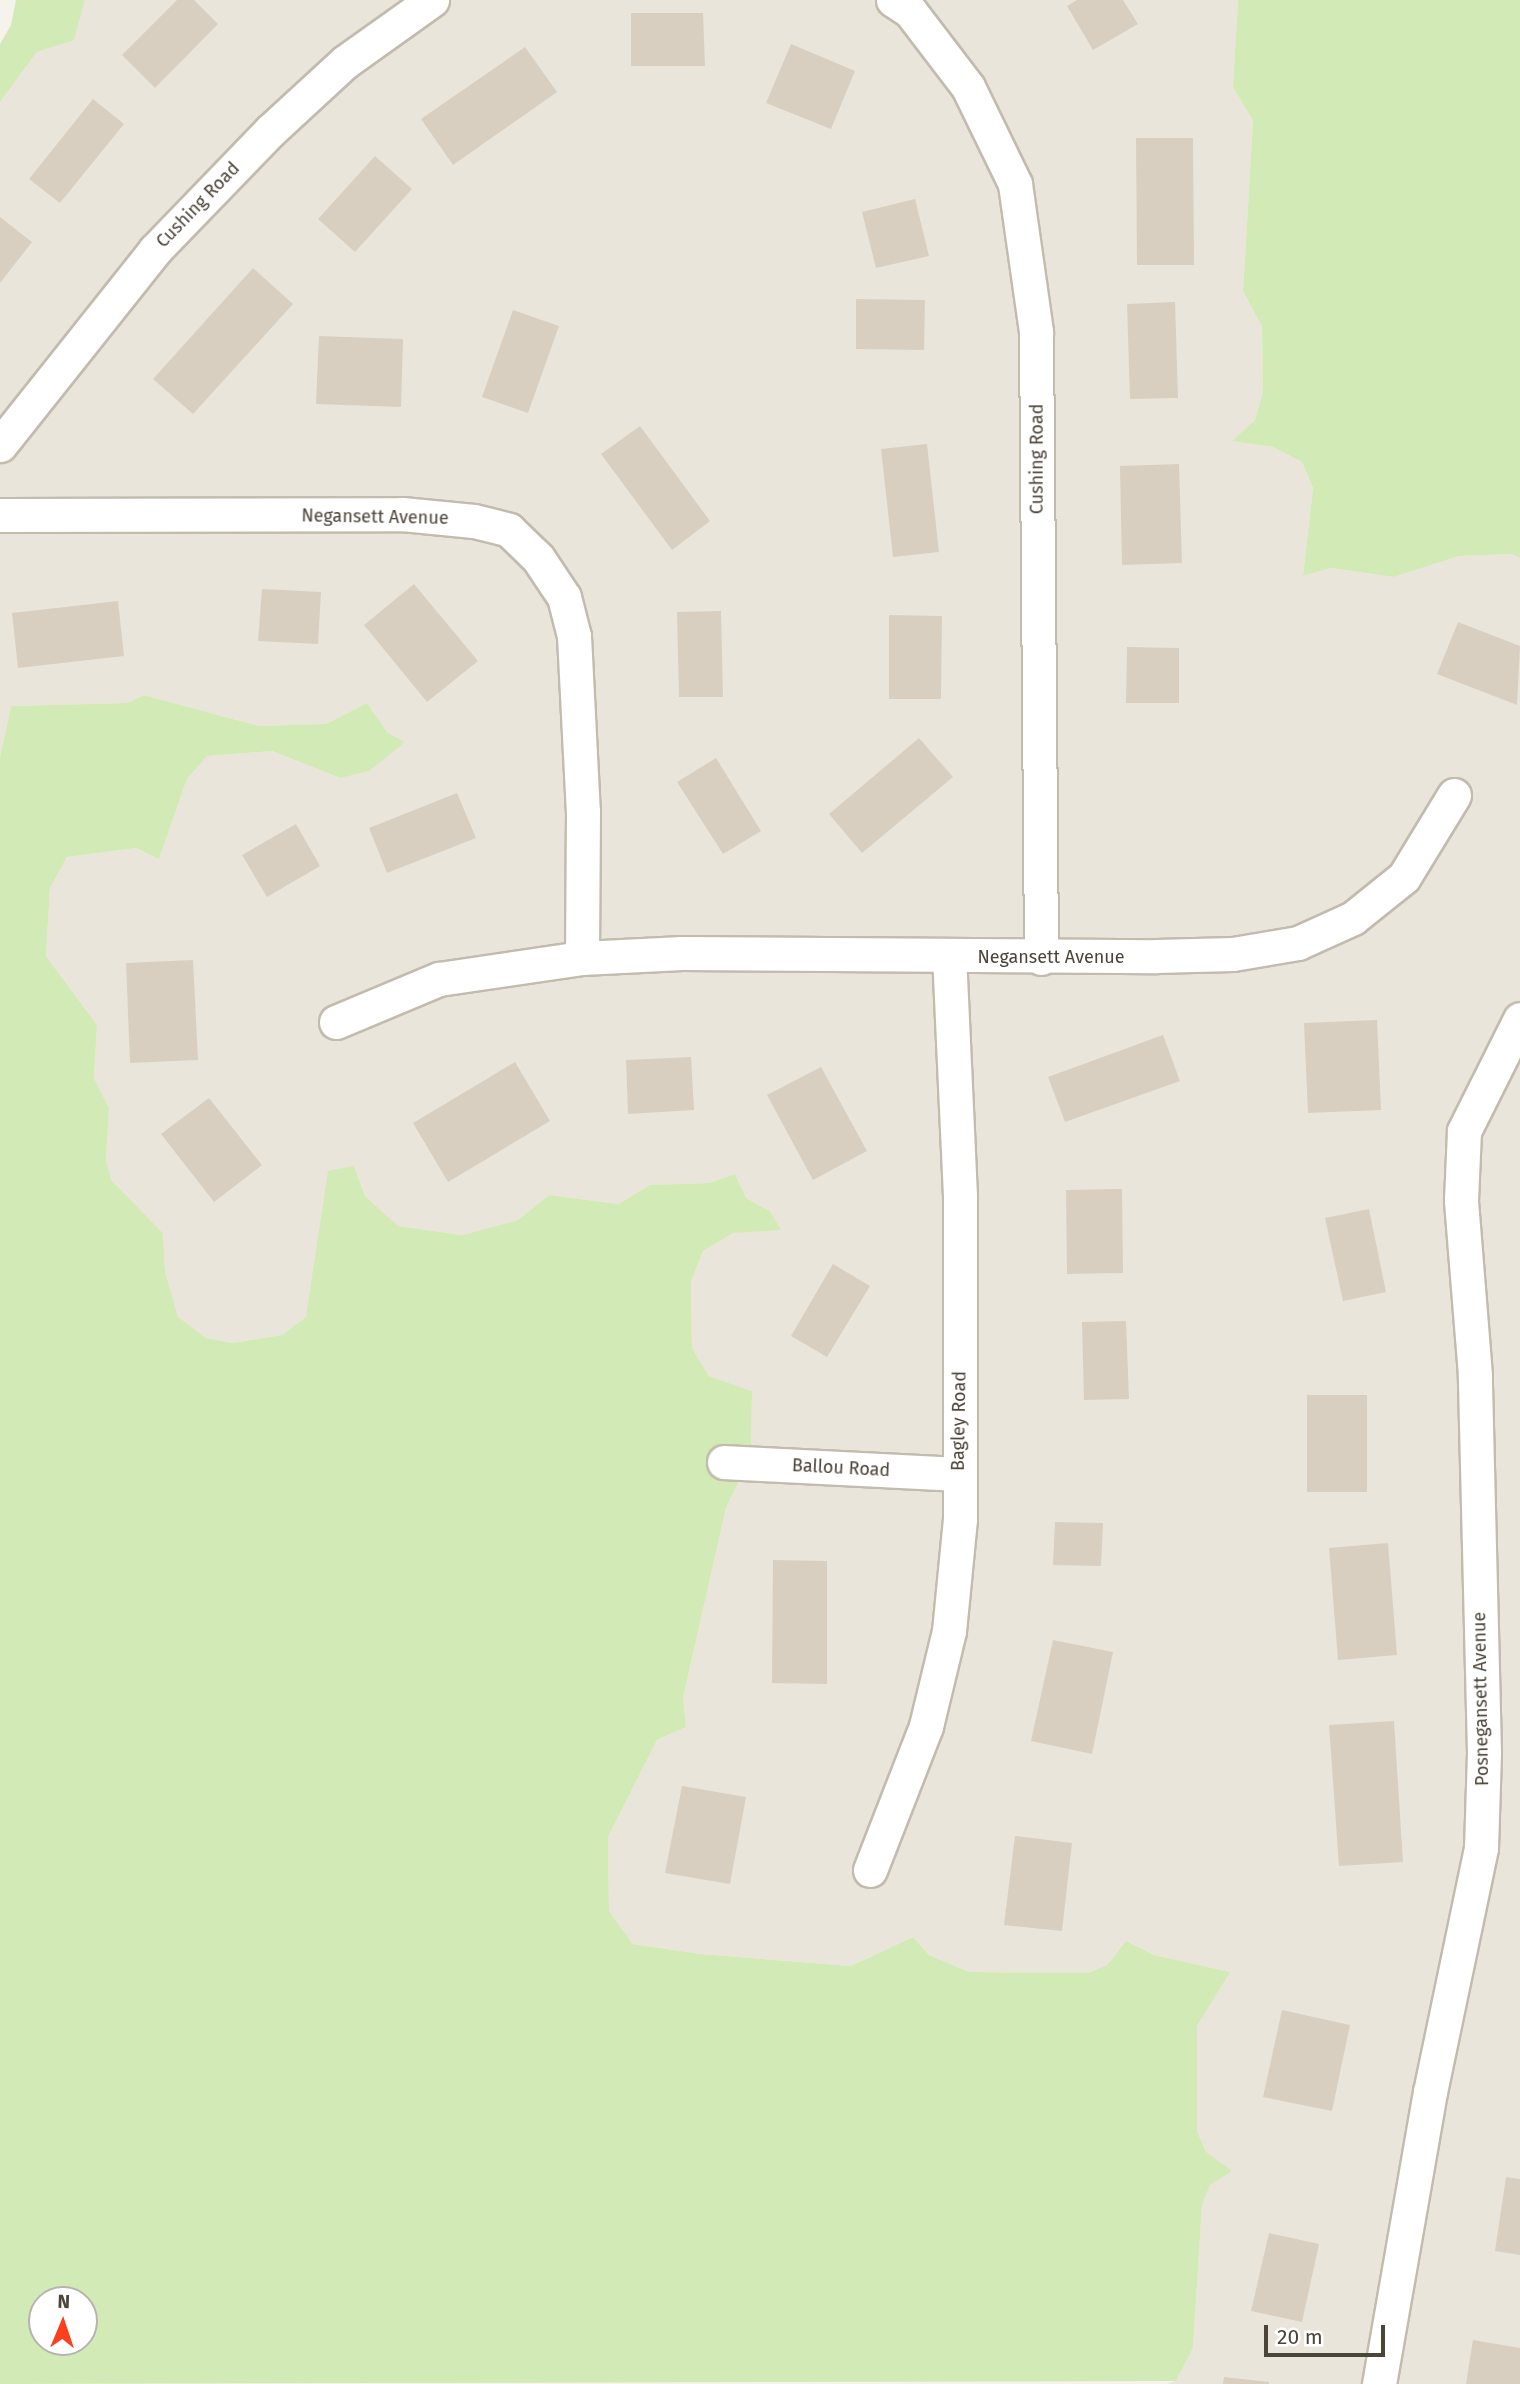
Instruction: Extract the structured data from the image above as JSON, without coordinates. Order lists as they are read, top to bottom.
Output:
{
  "streets": {
    "street": [
      "Cushing Road",
      "Negansett Avenue",
      "Bagley Road",
      "Ballou Road",
      "Posnegansett Avenue"
    ]
  },
  "crossings": [
    ["Cushing Road", "Negansett Avenue"],
    ["Negansett Avenue", "Bagley Road"],
    ["Bagley Road", "Ballou Road"]
  ],
  "scale_bar": "20 m",
  "north": "top"
}
